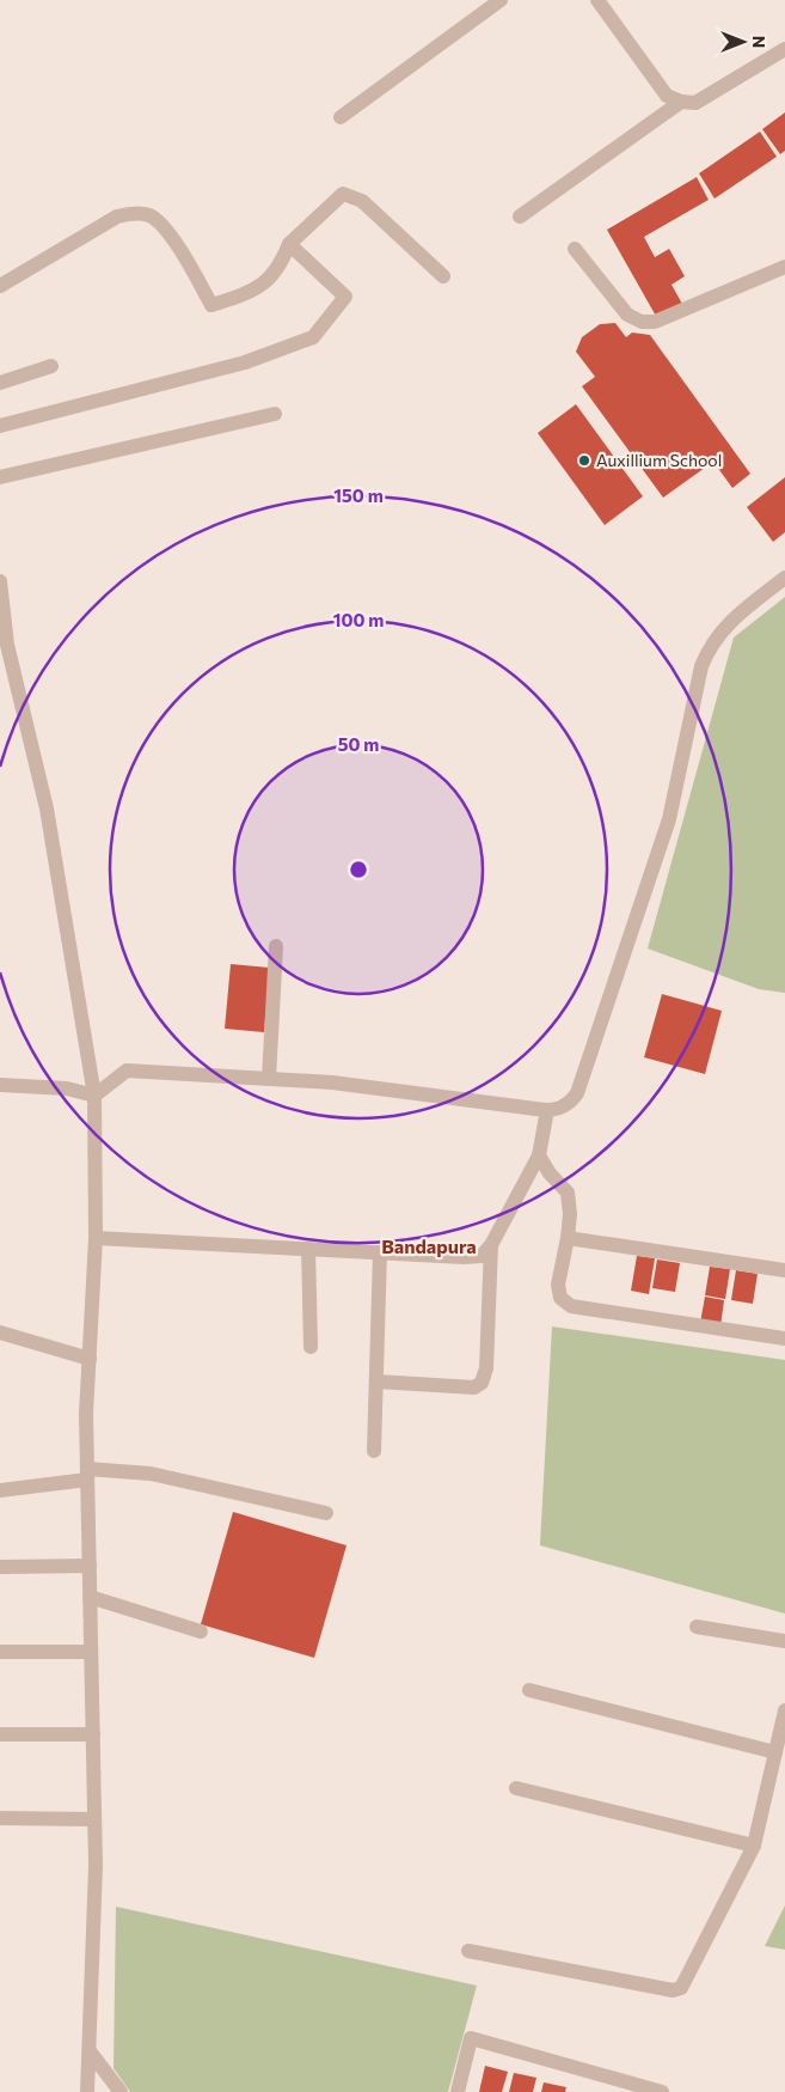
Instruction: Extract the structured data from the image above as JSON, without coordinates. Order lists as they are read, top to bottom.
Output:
{
  "districts": ["Bandapura"],
  "places": ["Auxillium School"],
  "north": "right",
  "rings": ["150 m", "100 m", "50 m"]
}
